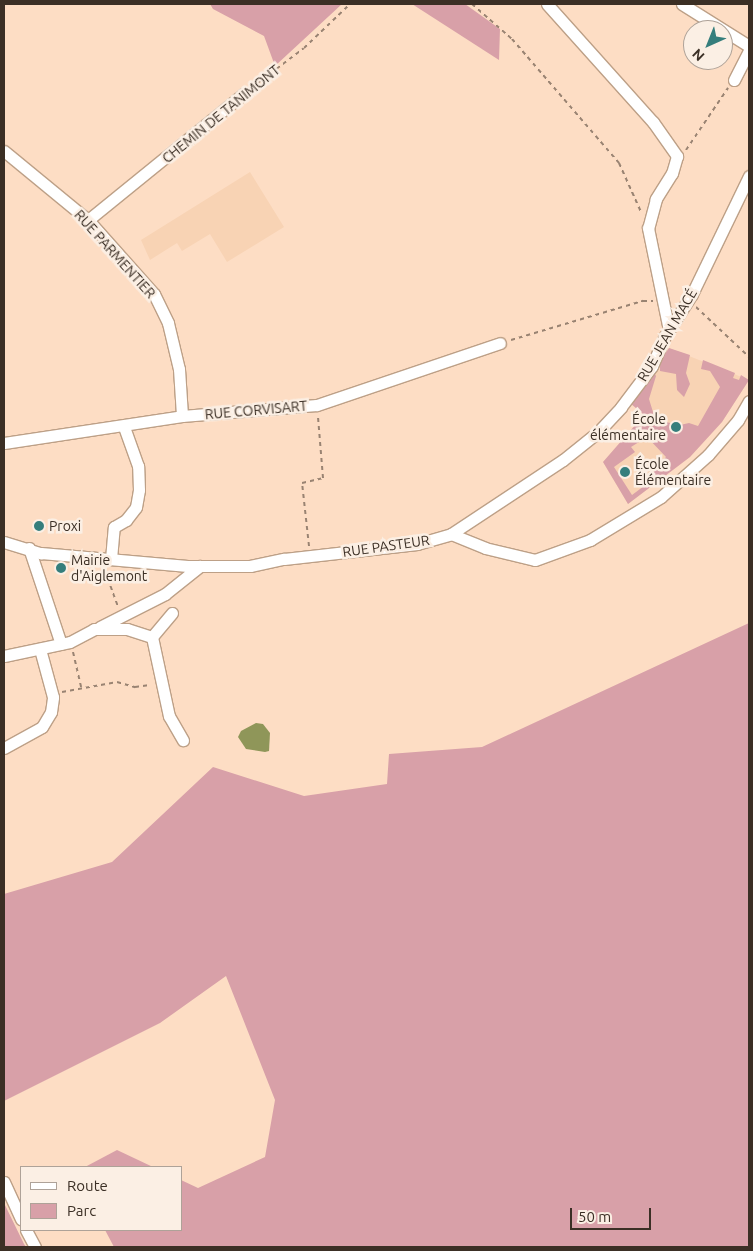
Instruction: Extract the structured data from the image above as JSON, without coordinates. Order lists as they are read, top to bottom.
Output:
{
  "streets": {
    "street": [
      "CHEMIN DE TANIMONT",
      "RUE PARMENTIER",
      "RUE JEAN MACÉ",
      "RUE CORVISART",
      "RUE PASTEUR"
    ]
  },
  "crossings": [
    ["CHEMIN DE TANIMONT", "RUE PARMENTIER"],
    ["RUE PARMENTIER", "RUE CORVISART"],
    ["RUE JEAN MACÉ", "RUE PASTEUR"]
  ],
  "places": [
    "École élémentaire",
    "École Élémentaire",
    "Proxi",
    "Mairie d'Aiglemont"
  ],
  "legend": ["Route", "Parc"],
  "scale_bar": "50 m",
  "north": "bottom left"
}
